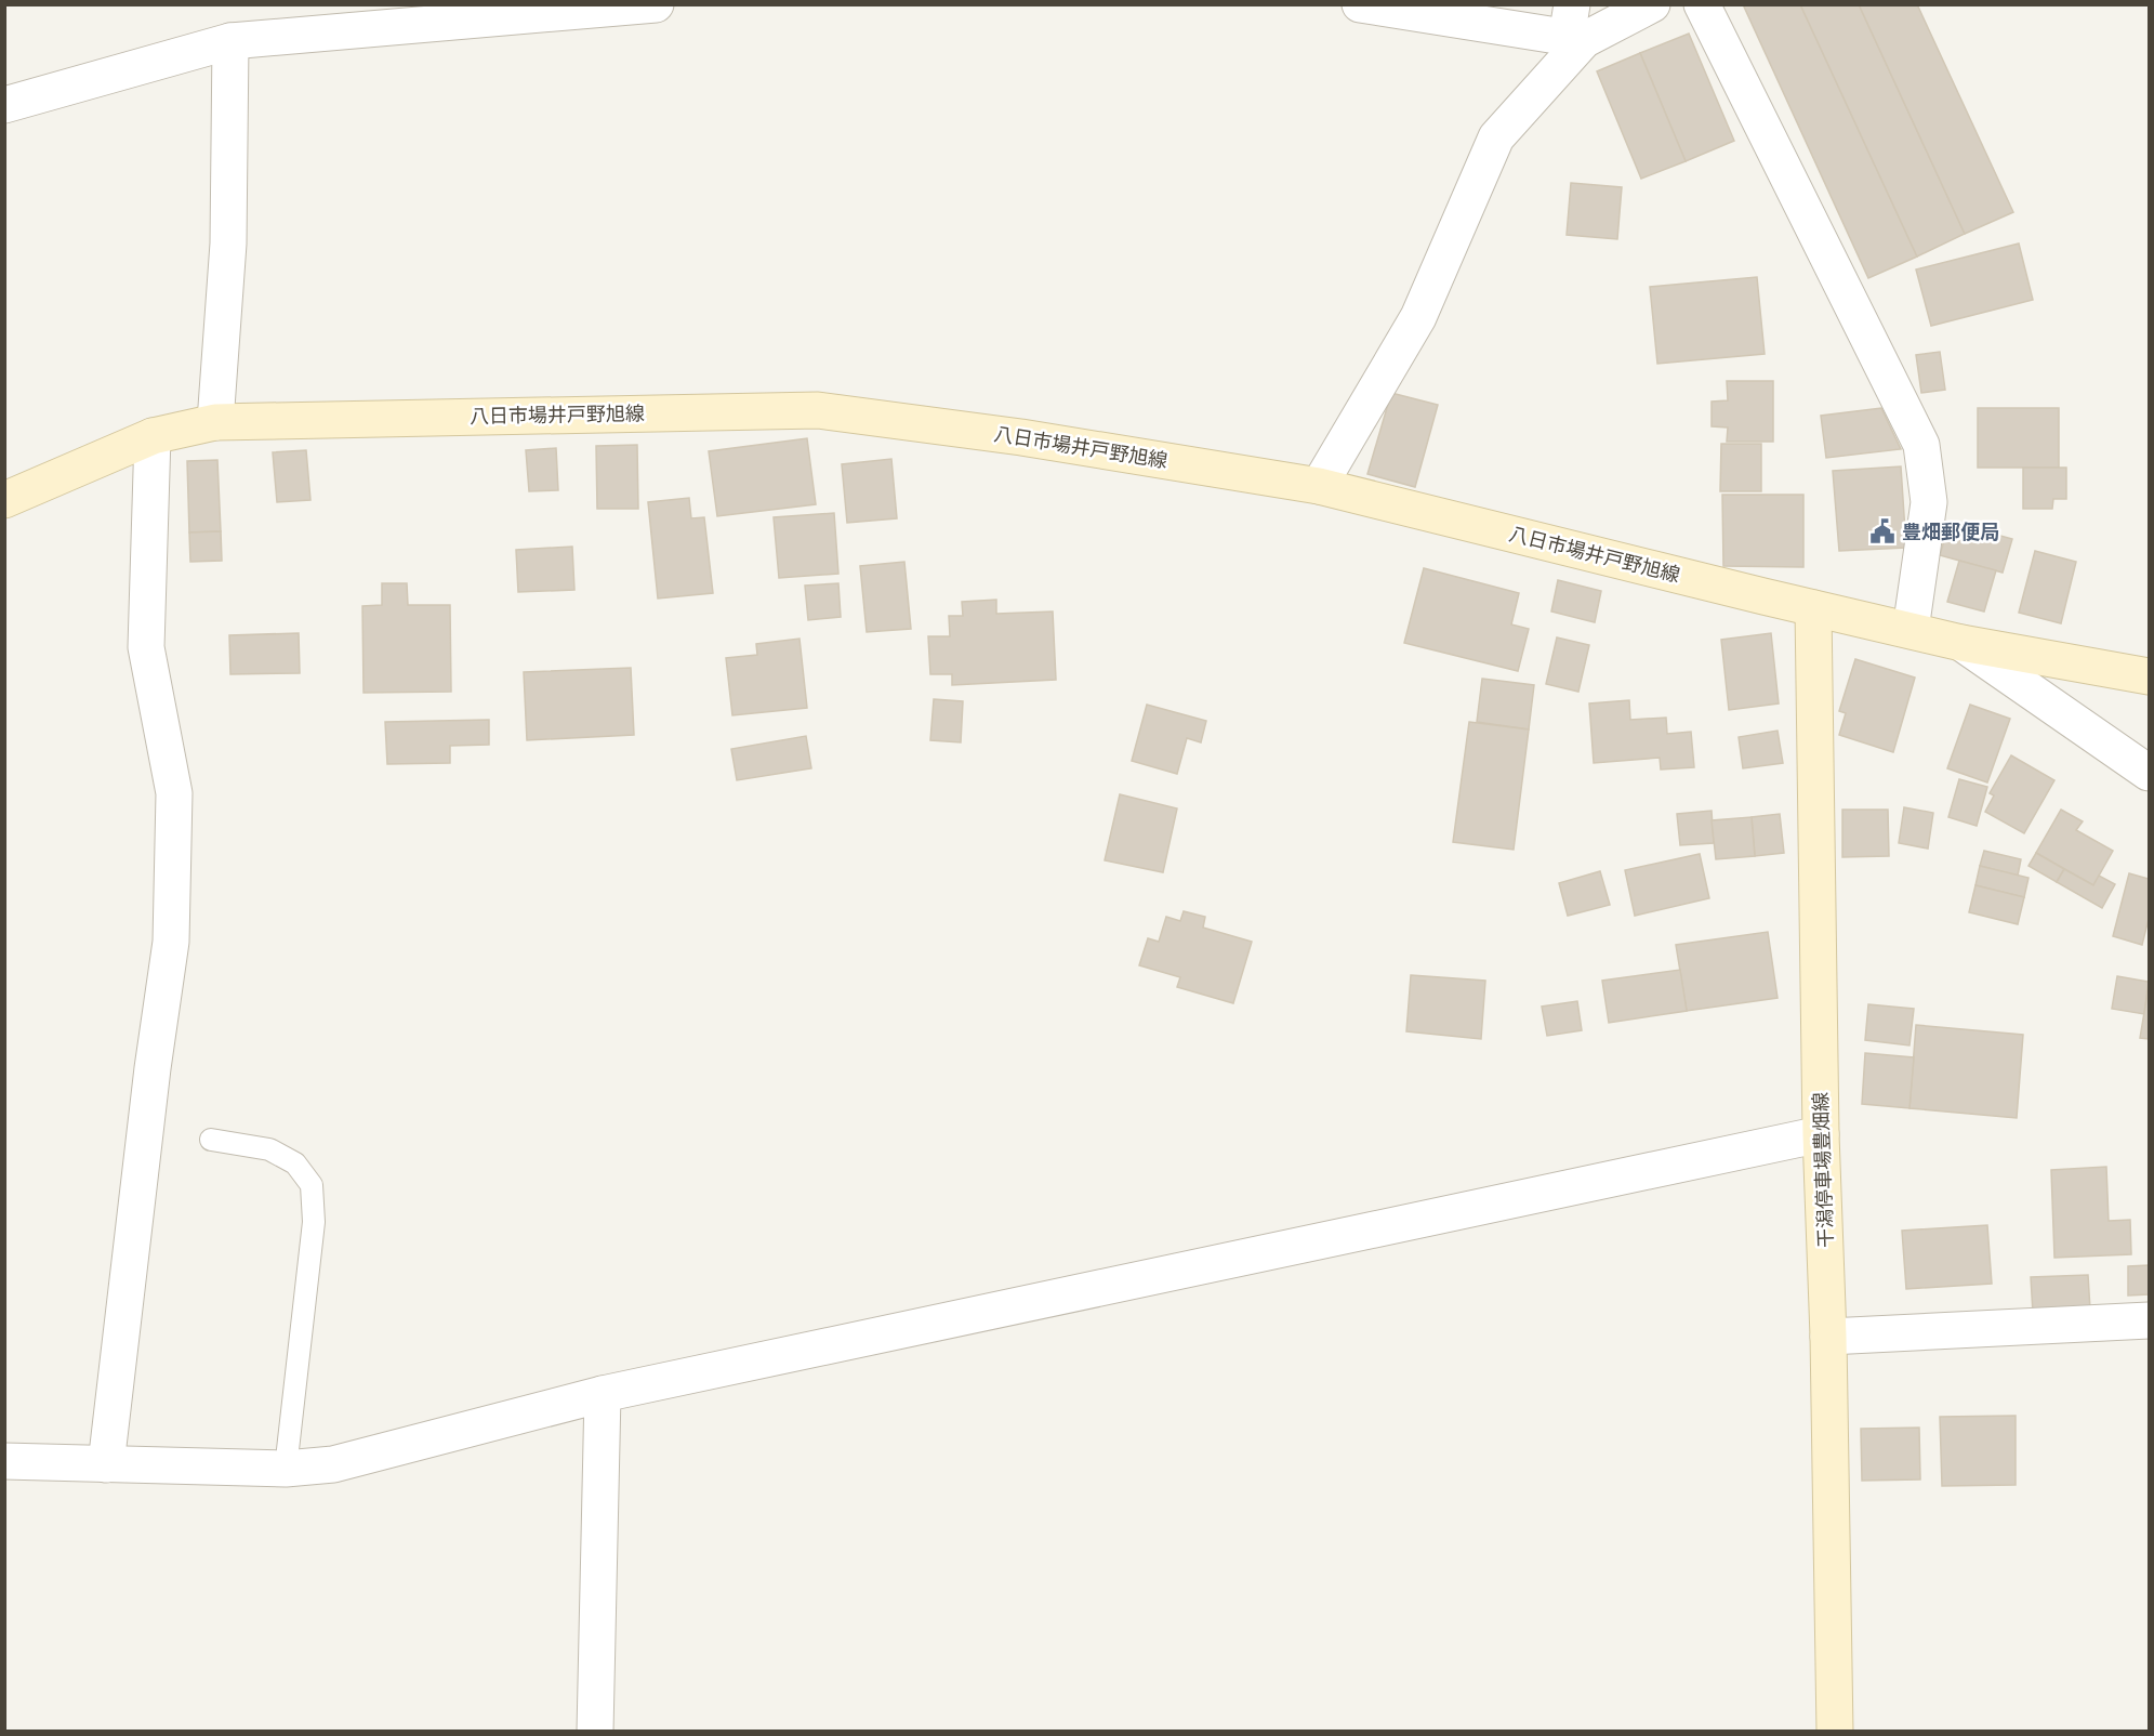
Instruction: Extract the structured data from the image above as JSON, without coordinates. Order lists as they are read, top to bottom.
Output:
{
  "streets": {
    "main road": ["八日市場井戸野旭線", "干潟停車場豊畑線"]
  },
  "crossings": [
    ["八日市場井戸野旭線", "干潟停車場豊畑線"]
  ],
  "places": {
    "public building": ["豊畑郵便局"]
  }
}
